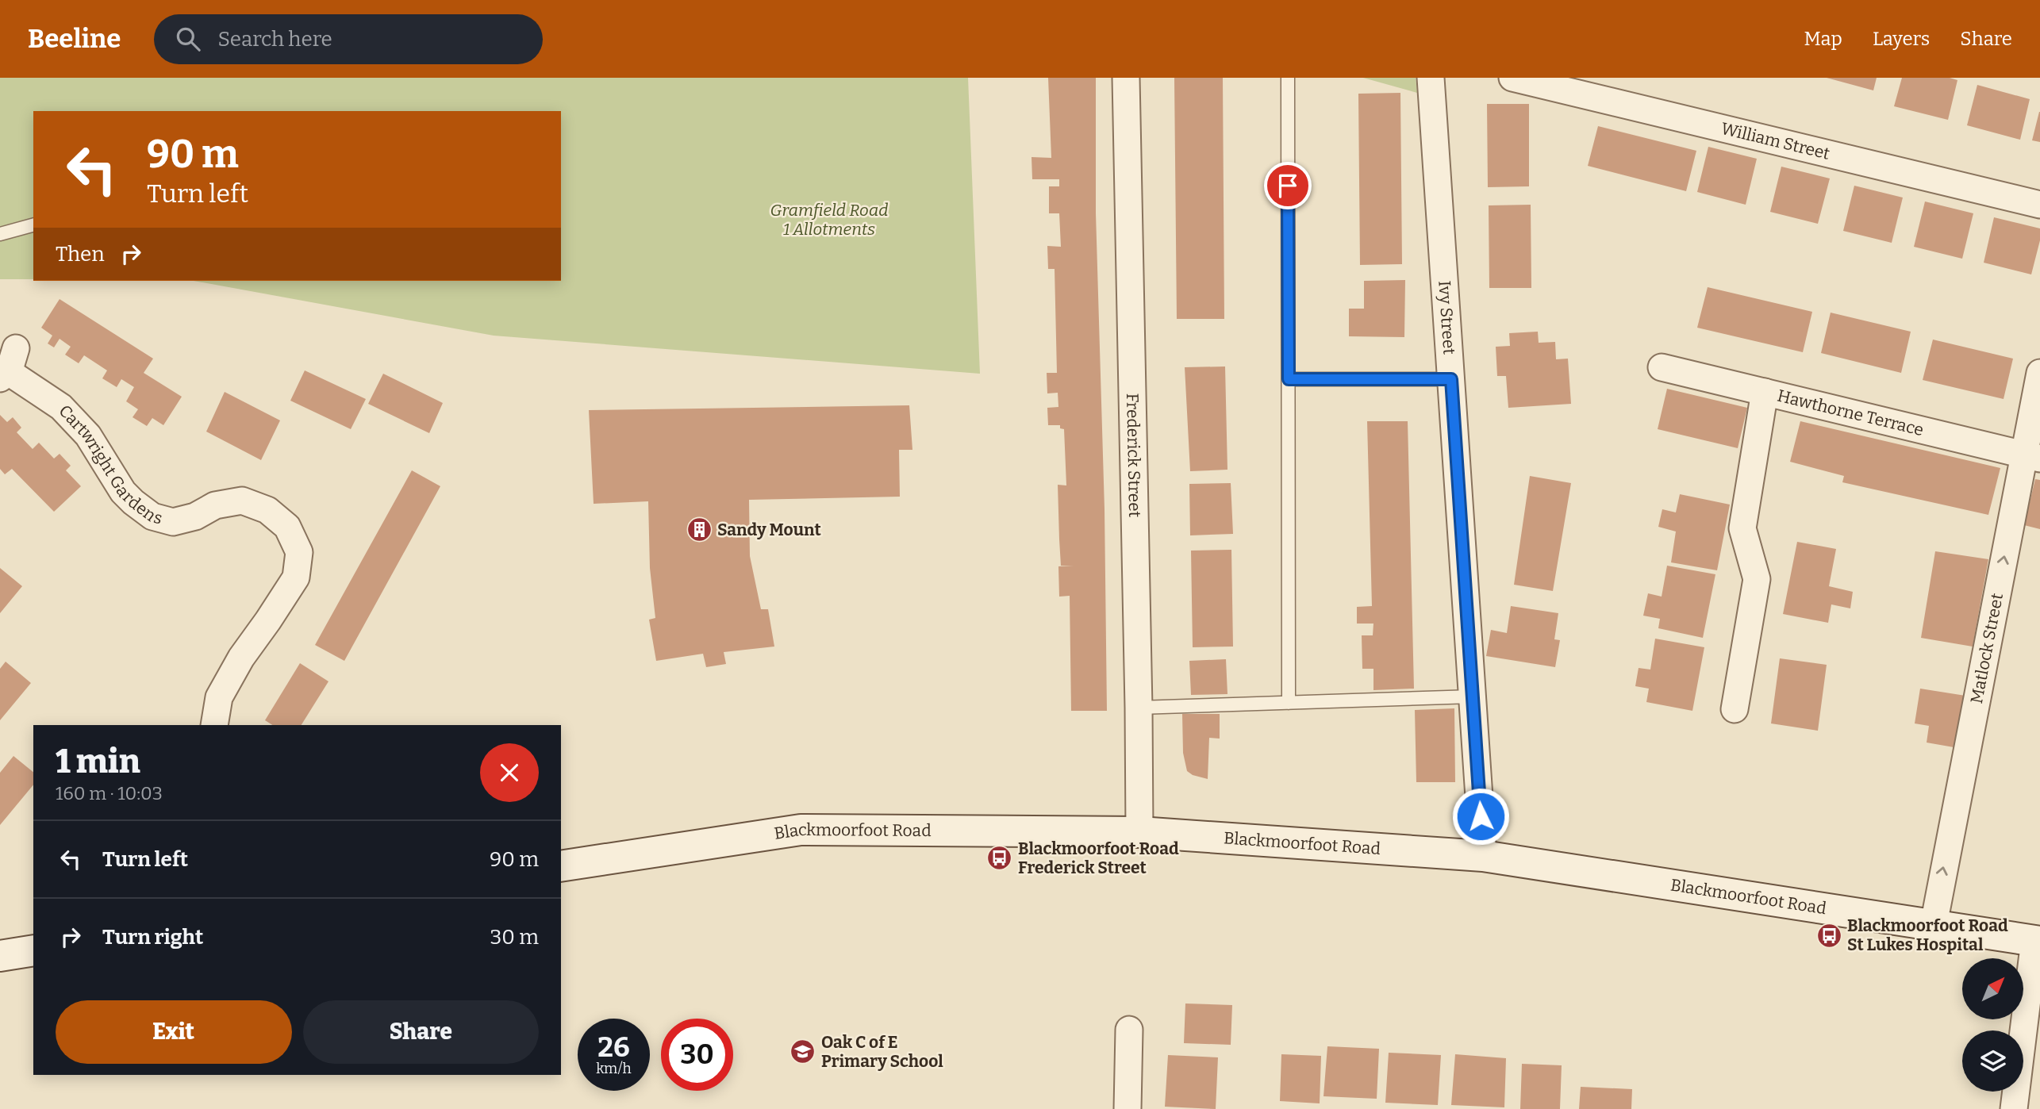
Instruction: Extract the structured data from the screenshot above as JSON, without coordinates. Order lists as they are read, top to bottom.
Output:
{
  "streets": {
    "street": [
      "William Street",
      "Ivy Street",
      "Hawthorne Terrace",
      "Frederick Street",
      "Cartwright Gardens",
      "Matlock Street",
      "Blackmoorfoot Road"
    ]
  },
  "crossings": [
    ["Ivy Street", "Blackmoorfoot Road"],
    ["Hawthorne Terrace", "Matlock Street"],
    ["Frederick Street", "Blackmoorfoot Road"],
    ["Matlock Street", "Blackmoorfoot Road"]
  ],
  "one_way": ["Matlock Street"],
  "parks": ["Gramfield Road 1 Allotments"],
  "places": {
    "building": ["Sandy Mount"],
    "bus stop": ["Blackmoorfoot Road Frederick Street", "Blackmoorfoot Road St Lukes Hospital"],
    "school or university": ["Oak C of E Primary School"]
  },
  "north": "top right",
  "page": {
    "header": "Beeline",
    "search": "Search here",
    "nav": ["Map", "Layers", "Share"],
    "turn": ["90 m", "Turn left"],
    "then": "Then",
    "heading": ["1 min", "160 m · 10:03"],
    "list": [
      {
        "name": "Turn left",
        "value": "90 m"
      },
      {
        "name": "Turn right",
        "value": "30 m"
      }
    ],
    "buttons": ["Exit", "Share"],
    "speed": "26 km/h",
    "limit": "30"
  }
}
